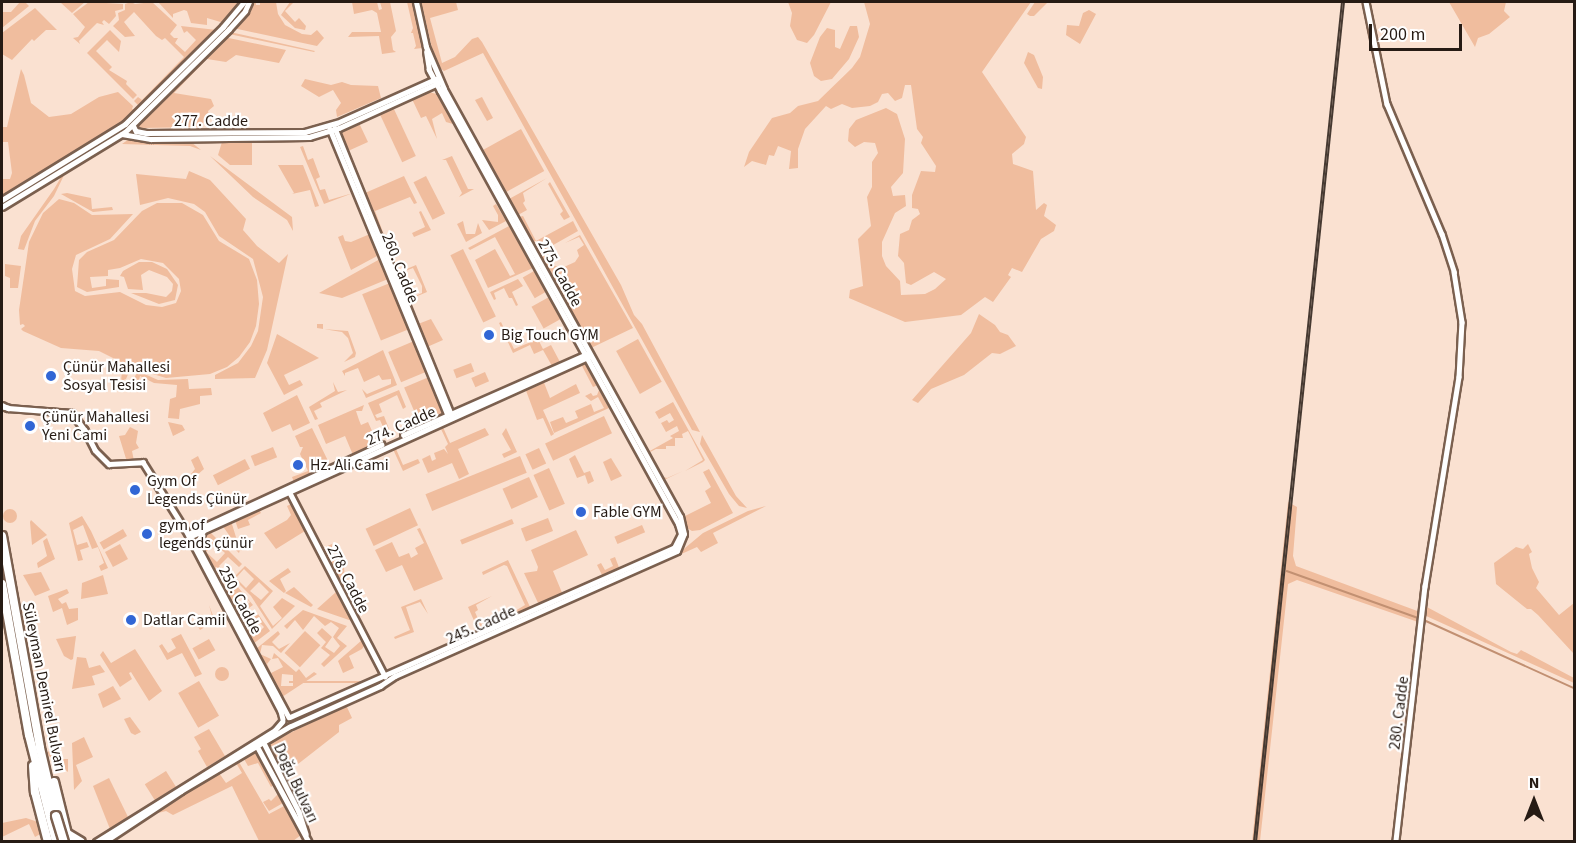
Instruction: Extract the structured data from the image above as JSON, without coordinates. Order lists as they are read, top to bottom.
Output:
{
  "streets": {
    "highway": ["Süleyman Demirel Bulvarı"],
    "street": [
      "277. Cadde",
      "260. Cadde",
      "275. Cadde",
      "274. Cadde",
      "278. Cadde",
      "250. Cadde",
      "245. Cadde",
      "280. Cadde",
      "Doğu Bulvarı"
    ]
  },
  "crossings": [
    ["277. Cadde", "260. Cadde"],
    ["277. Cadde", "275. Cadde"],
    ["260. Cadde", "274. Cadde"],
    ["275. Cadde", "274. Cadde"],
    ["275. Cadde", "245. Cadde"],
    ["274. Cadde", "278. Cadde"],
    ["274. Cadde", "250. Cadde"],
    ["278. Cadde", "245. Cadde"],
    ["250. Cadde", "245. Cadde"],
    ["245. Cadde", "Doğu Bulvarı"]
  ],
  "places": [
    "Big Touch GYM",
    "Çünür Mahallesi Sosyal Tesisi",
    "Çünür Mahallesi Yeni Cami",
    "Hz. Ali Cami",
    "Gym Of Legends Çünür",
    "Fable GYM",
    "gym of legends çünür",
    "Datlar Camii"
  ],
  "scale_bar": "200 m",
  "north": "top"
}
